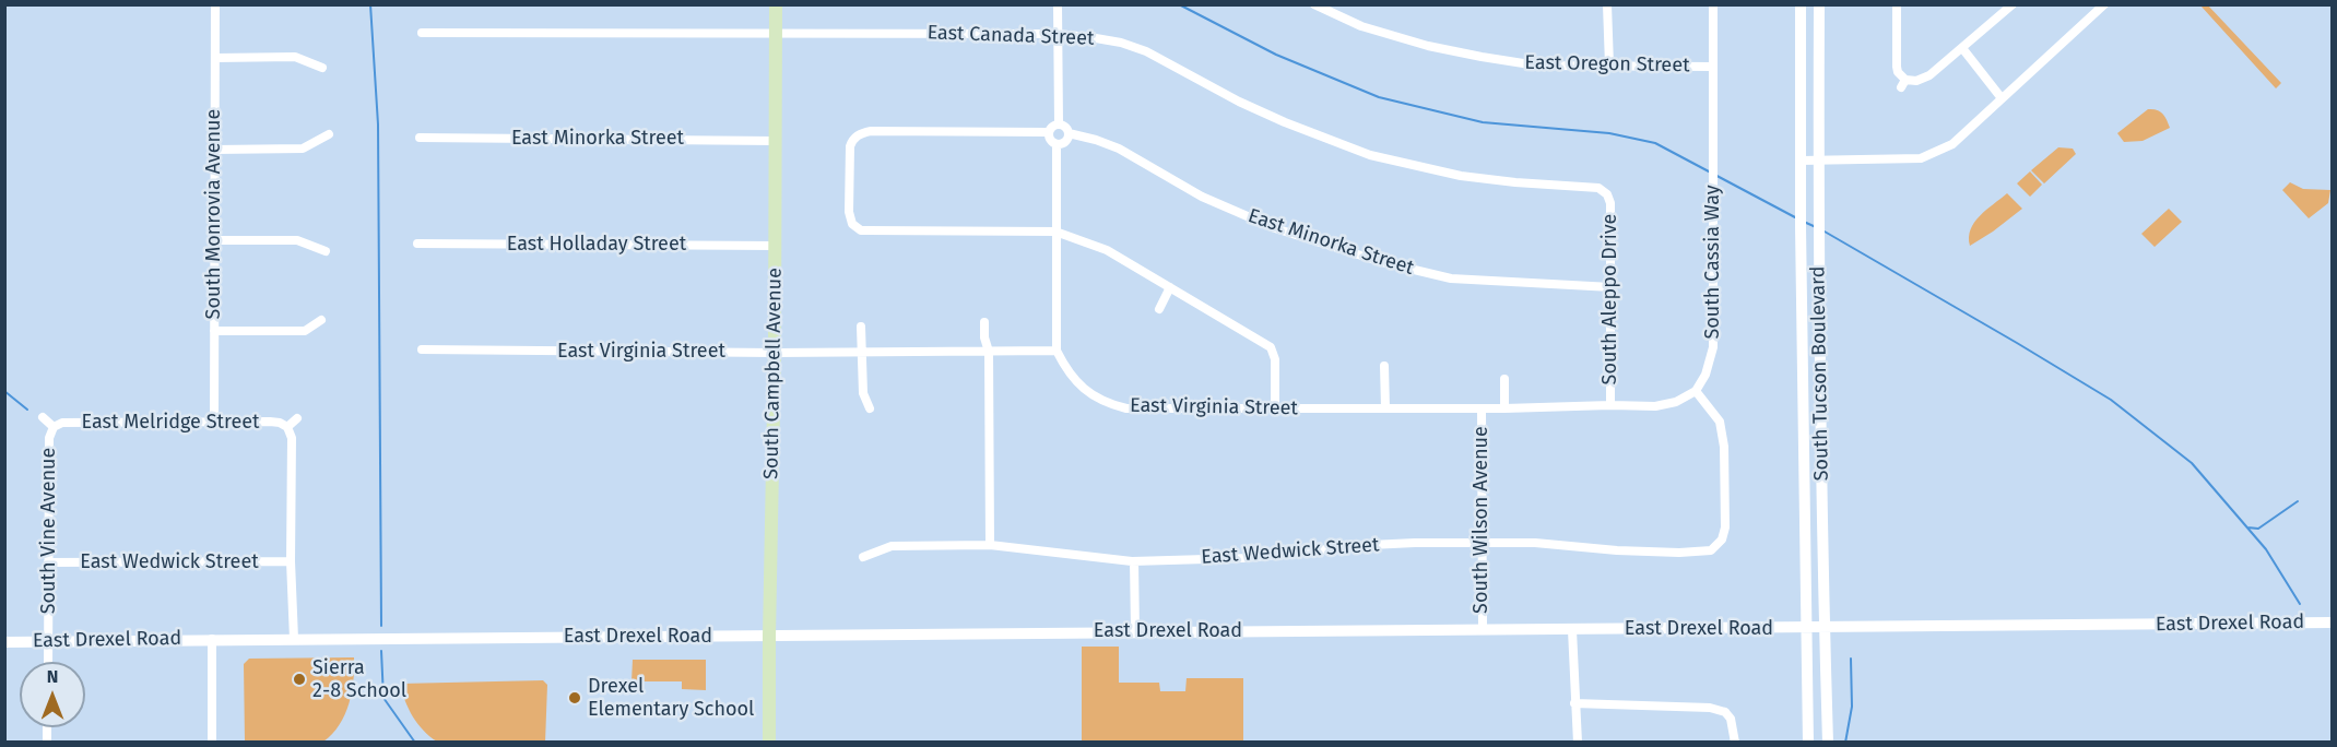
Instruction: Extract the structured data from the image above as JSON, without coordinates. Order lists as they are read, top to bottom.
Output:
{
  "streets": {
    "main road": ["South Campbell Avenue"],
    "street": [
      "East Canada Street",
      "East Oregon Street",
      "East Minorka Street",
      "South Monrovia Avenue",
      "East Holladay Street",
      "South Cassia Way",
      "South Aleppo Drive",
      "East Virginia Street",
      "South Tucson Boulevard",
      "East Melridge Street",
      "South Wilson Avenue",
      "South Vine Avenue",
      "East Wedwick Street",
      "East Drexel Road"
    ]
  },
  "crossings": [
    ["East Canada Street", "South Aleppo Drive"],
    ["East Canada Street", "South Campbell Avenue"],
    ["East Oregon Street", "South Cassia Way"],
    ["East Minorka Street", "South Aleppo Drive"],
    ["East Minorka Street", "South Campbell Avenue"],
    ["South Monrovia Avenue", "East Melridge Street"],
    ["East Holladay Street", "South Campbell Avenue"],
    ["South Cassia Way", "East Virginia Street"],
    ["South Cassia Way", "East Wedwick Street"],
    ["South Aleppo Drive", "East Virginia Street"],
    ["East Virginia Street", "South Campbell Avenue"],
    ["East Virginia Street", "South Wilson Avenue"],
    ["East Virginia Street", "East Wedwick Street"],
    ["South Campbell Avenue", "East Drexel Road"],
    ["South Tucson Boulevard", "East Drexel Road"],
    ["East Melridge Street", "South Vine Avenue"],
    ["South Wilson Avenue", "East Wedwick Street"],
    ["South Wilson Avenue", "East Drexel Road"],
    ["South Vine Avenue", "East Wedwick Street"],
    ["South Vine Avenue", "East Drexel Road"]
  ],
  "places": ["Sierra 2-8 School", "Drexel Elementary School"],
  "north": "top"
}
